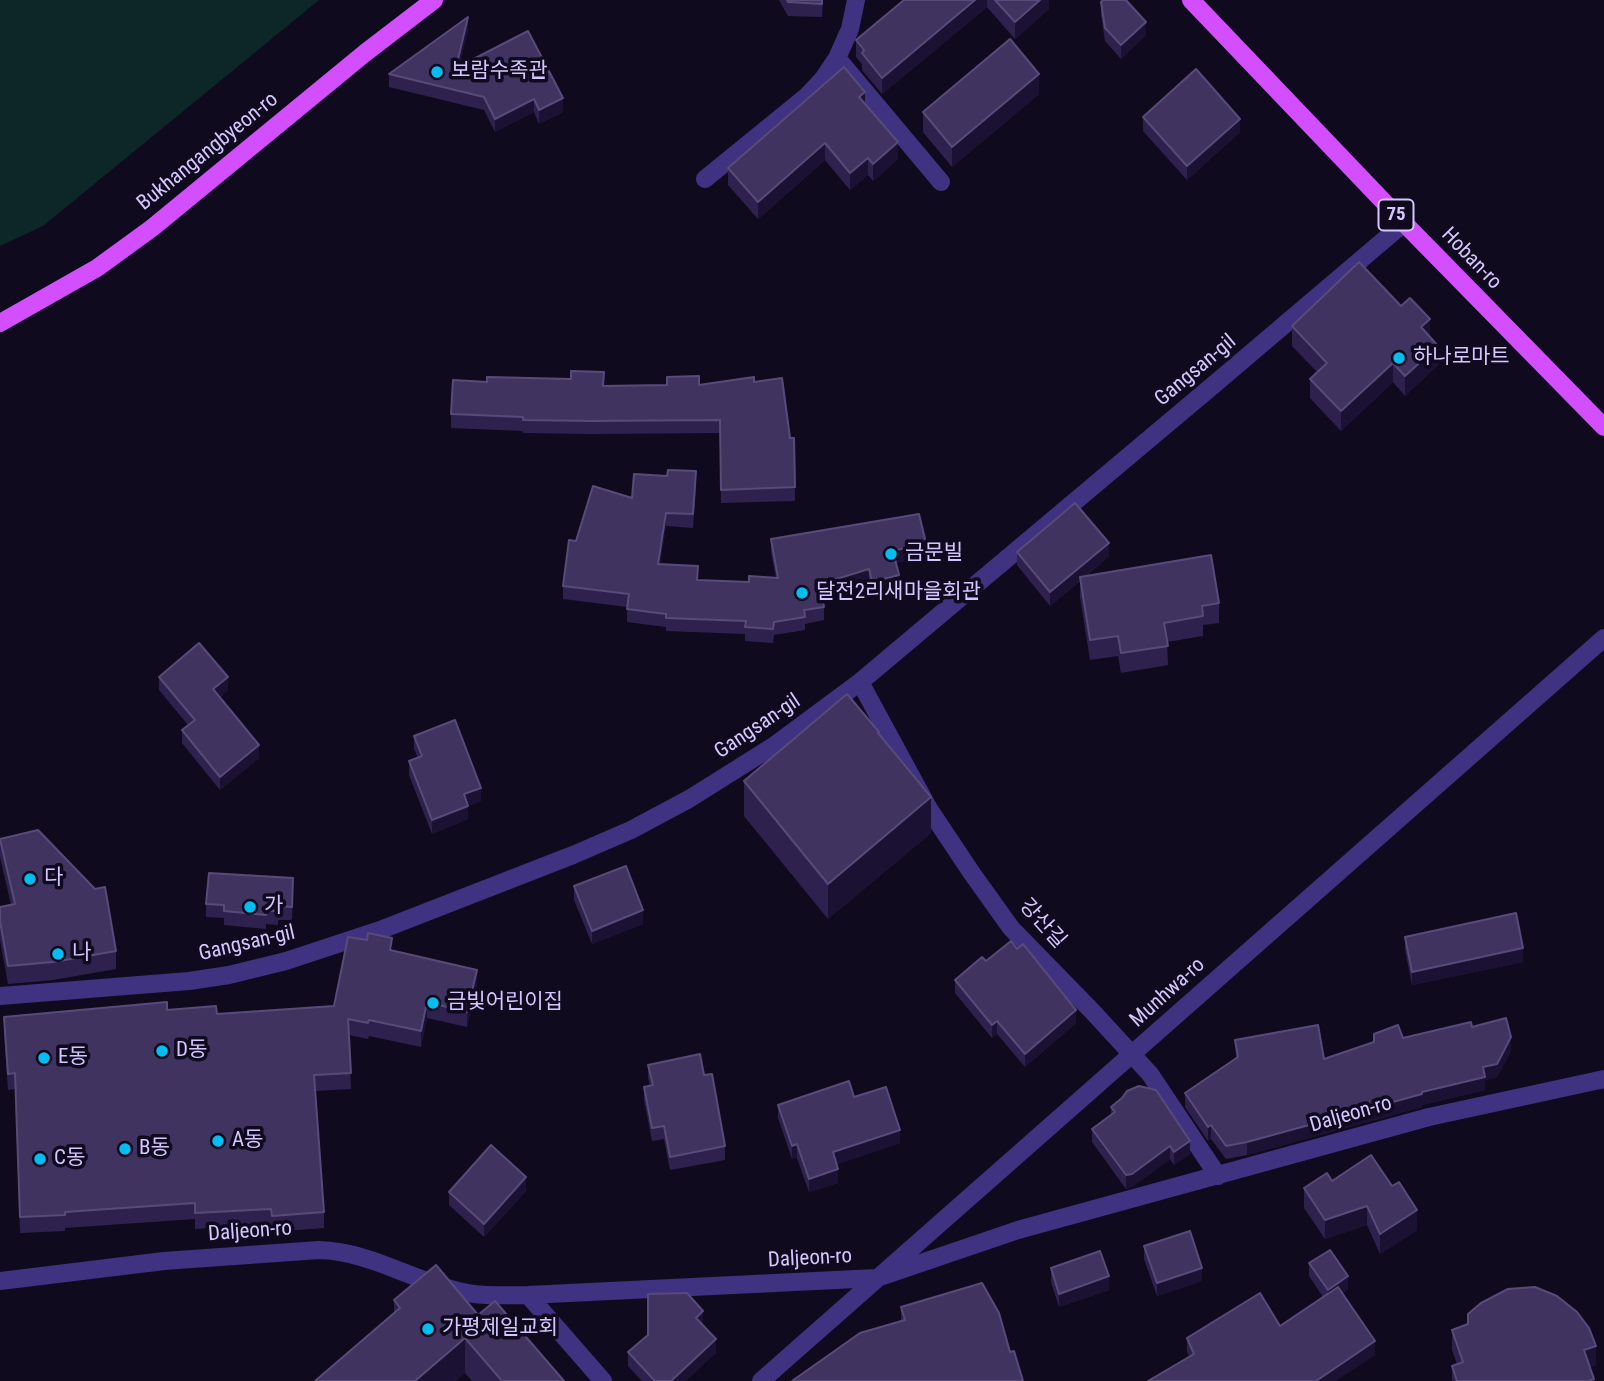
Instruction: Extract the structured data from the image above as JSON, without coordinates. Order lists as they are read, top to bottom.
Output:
{
  "streets": {
    "main road": ["Bukhangangbyeon-ro", "75", "Hoban-ro"],
    "street": [
      "Gangsan-gil",
      "강산길",
      "Munhwa-ro",
      "Daljeon-ro"
    ]
  },
  "crossings": [
    ["Hoban-ro", "Gangsan-gil"],
    ["Gangsan-gil", "강산길"],
    ["강산길", "Munhwa-ro"],
    ["강산길", "Daljeon-ro"],
    ["Munhwa-ro", "Daljeon-ro"]
  ],
  "places": [
    "보람수족관",
    "하나로마트",
    "금문빌",
    "달전2리새마을회관",
    "다",
    "가",
    "나",
    "금빛어린이집",
    "D동",
    "E동",
    "A동",
    "B동",
    "C동",
    "가평제일교회"
  ]
}
